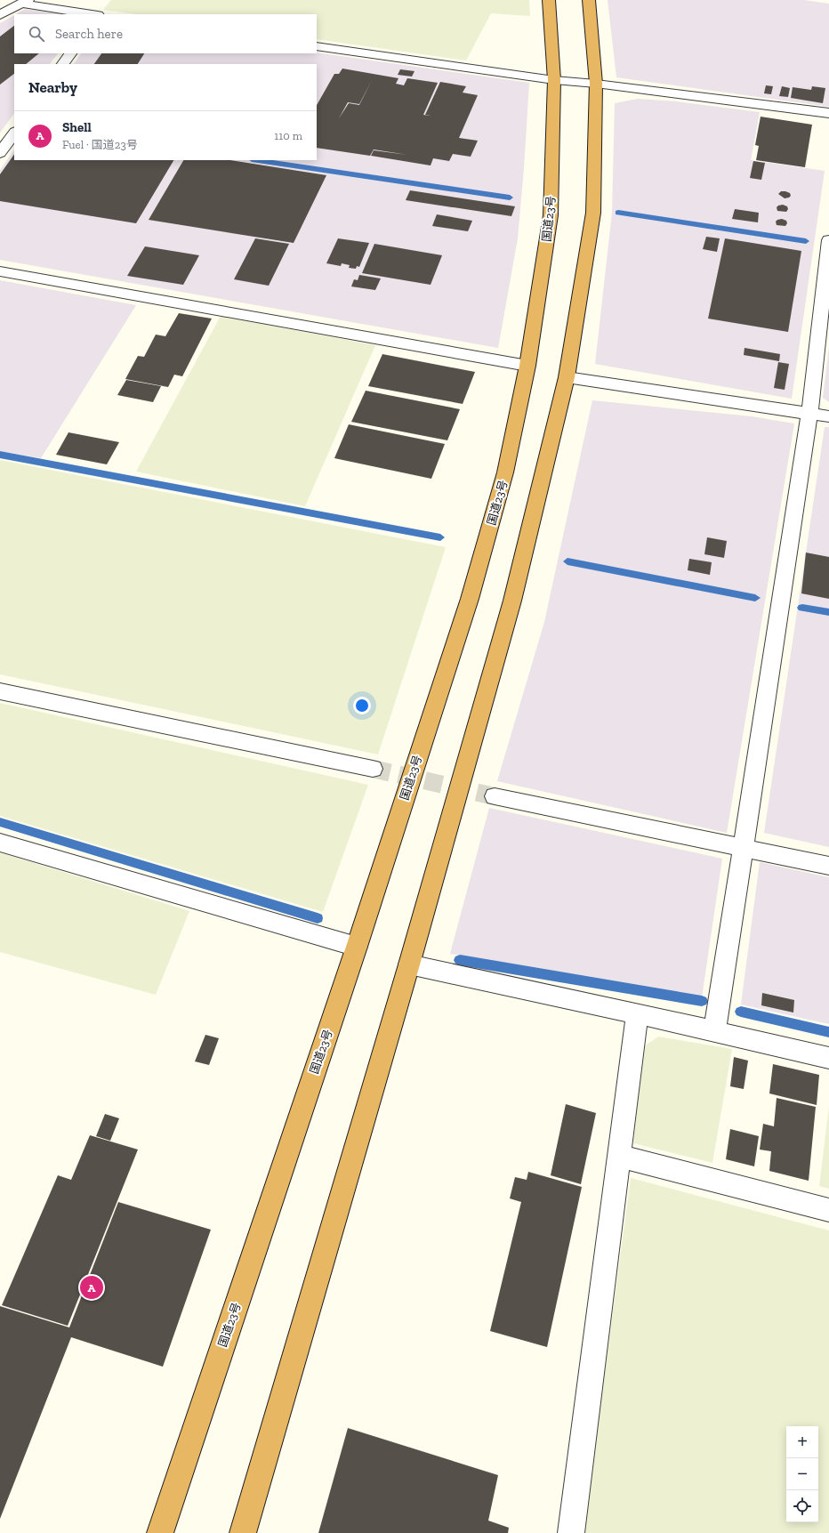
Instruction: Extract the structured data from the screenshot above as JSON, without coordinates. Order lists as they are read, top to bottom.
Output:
{
  "streets": {
    "highway": ["国道23号"]
  },
  "page": {
    "search": "Search here",
    "heading": "Nearby",
    "list": [
      {
        "mark": "A",
        "name": "Shell",
        "note": "Fuel · 国道23号",
        "value": "110 m"
      }
    ],
    "pins": "A",
    "map_buttons": ["+", "−"]
  }
}
